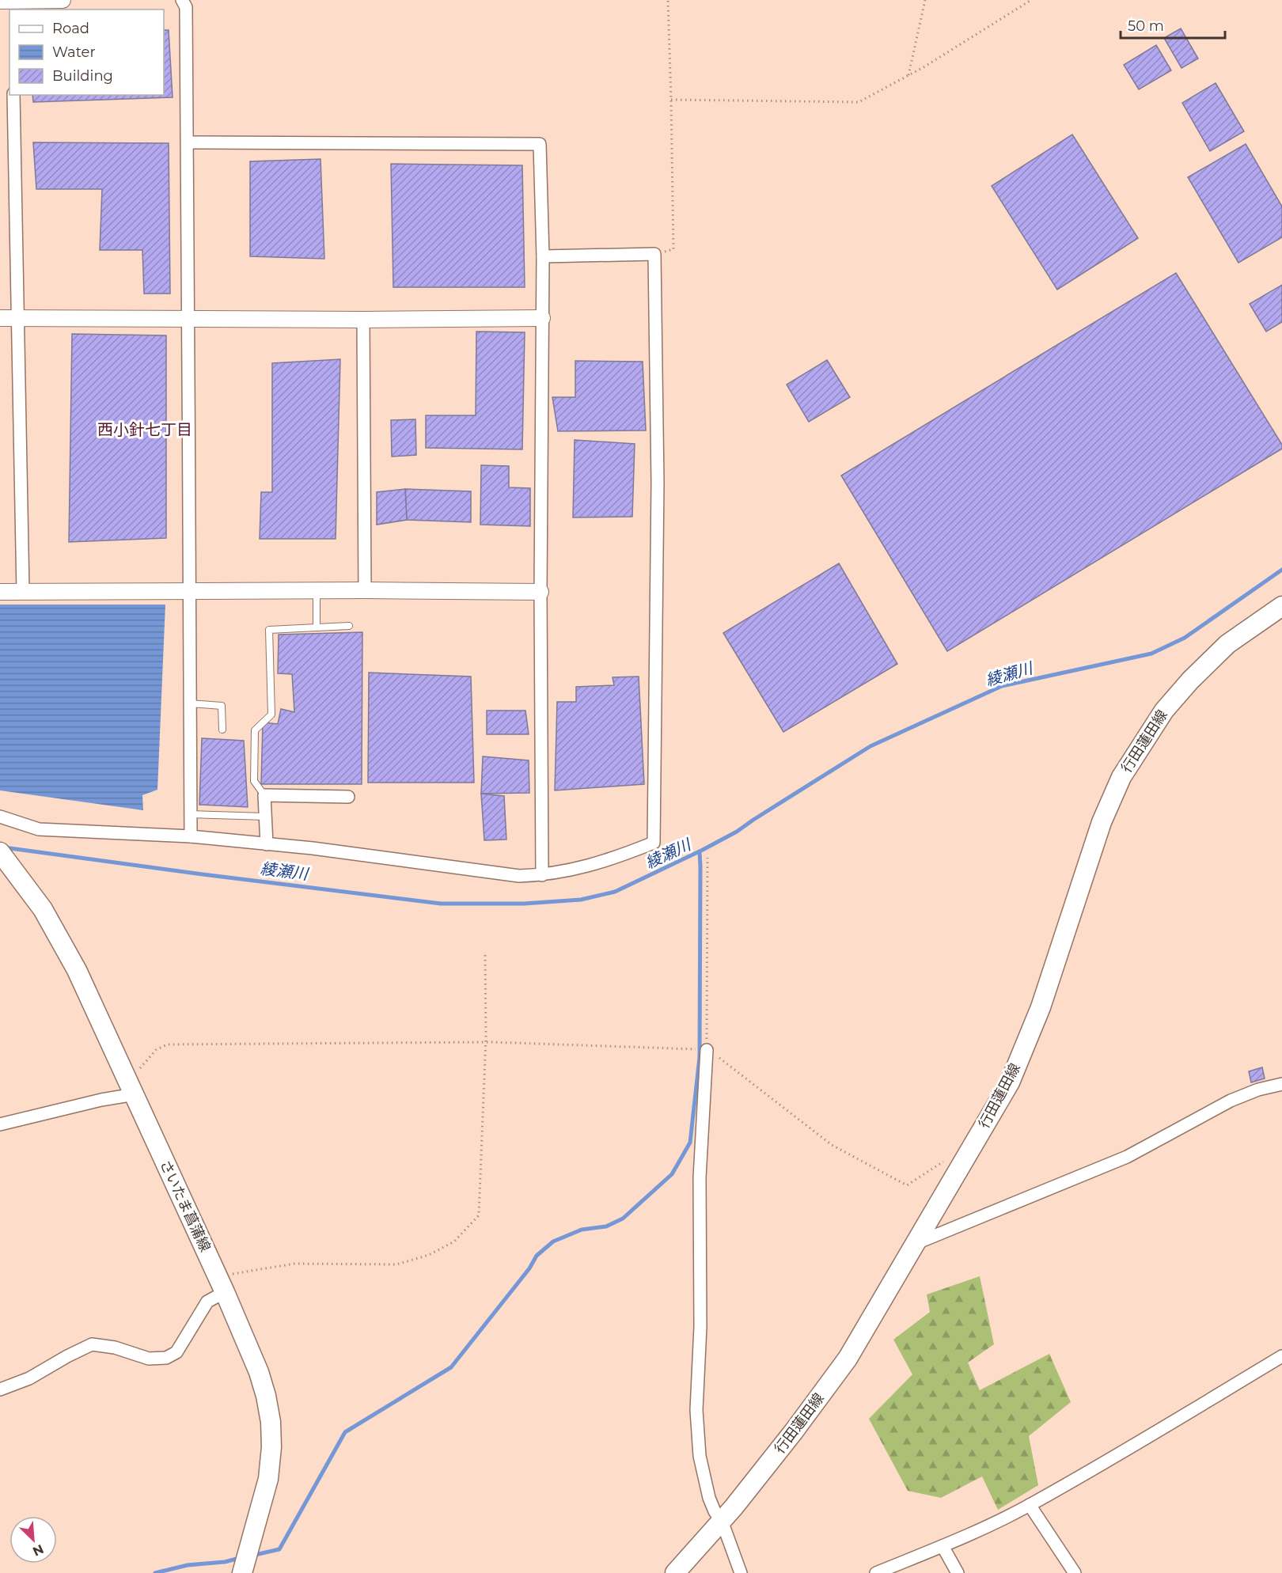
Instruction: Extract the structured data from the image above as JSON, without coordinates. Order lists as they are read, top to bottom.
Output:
{
  "streets": {
    "main road": ["行田蓮田線", "さいたま菖蒲線"]
  },
  "districts": ["西小針七丁目"],
  "water": ["綾瀬川"],
  "legend": ["Road", "Water", "Building"],
  "scale_bar": "50 m",
  "north": "bottom right"
}
